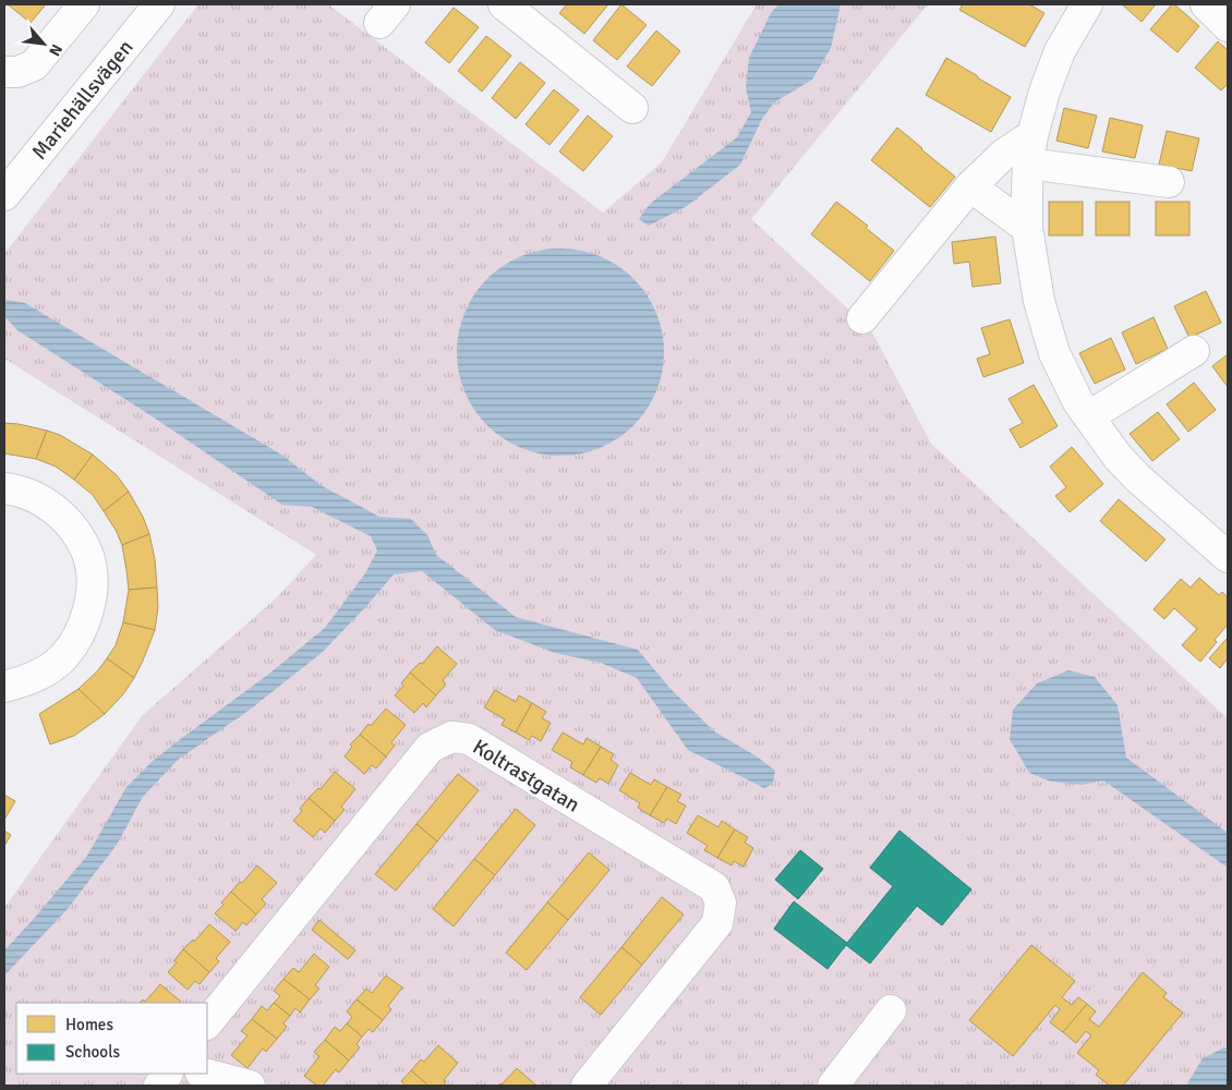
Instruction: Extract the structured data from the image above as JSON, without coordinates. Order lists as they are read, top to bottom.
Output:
{
  "streets": {
    "street": ["Mariehällsvägen", "Koltrastgatan"]
  },
  "legend": ["Homes", "Schools"],
  "north": "bottom right"
}
